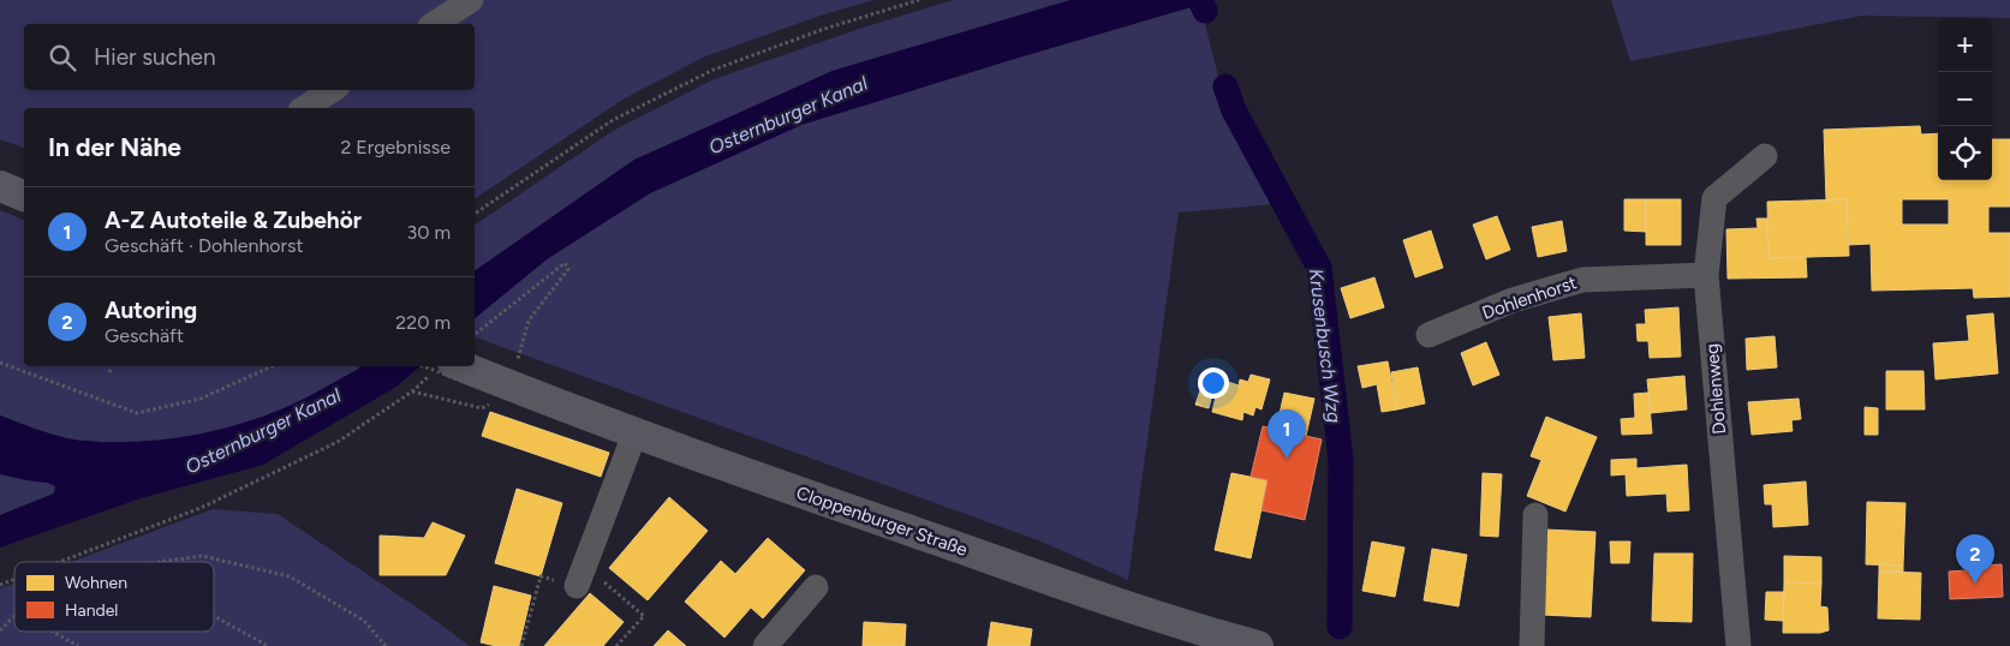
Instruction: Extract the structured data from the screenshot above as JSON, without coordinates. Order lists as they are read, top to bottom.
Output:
{
  "streets": {
    "main road": ["Cloppenburger Straße"],
    "street": ["Dohlenhorst", "Dohlenweg"]
  },
  "crossings": [
    ["Dohlenhorst", "Dohlenweg"]
  ],
  "water": ["Osternburger Kanal", "Krusenbusch Wzg"],
  "legend": ["Wohnen", "Handel"],
  "page": {
    "map_buttons": ["+", "−"],
    "search": "Hier suchen",
    "heading": ["In der Nähe", "2 Ergebnisse"],
    "list": [
      {
        "mark": "1",
        "name": "A-Z Autoteile & Zubehör",
        "note": "Geschäft · Dohlenhorst",
        "value": "30 m"
      },
      {
        "mark": "2",
        "name": "Autoring",
        "note": "Geschäft",
        "value": "220 m"
      }
    ],
    "pins": ["1", "2"]
  }
}
